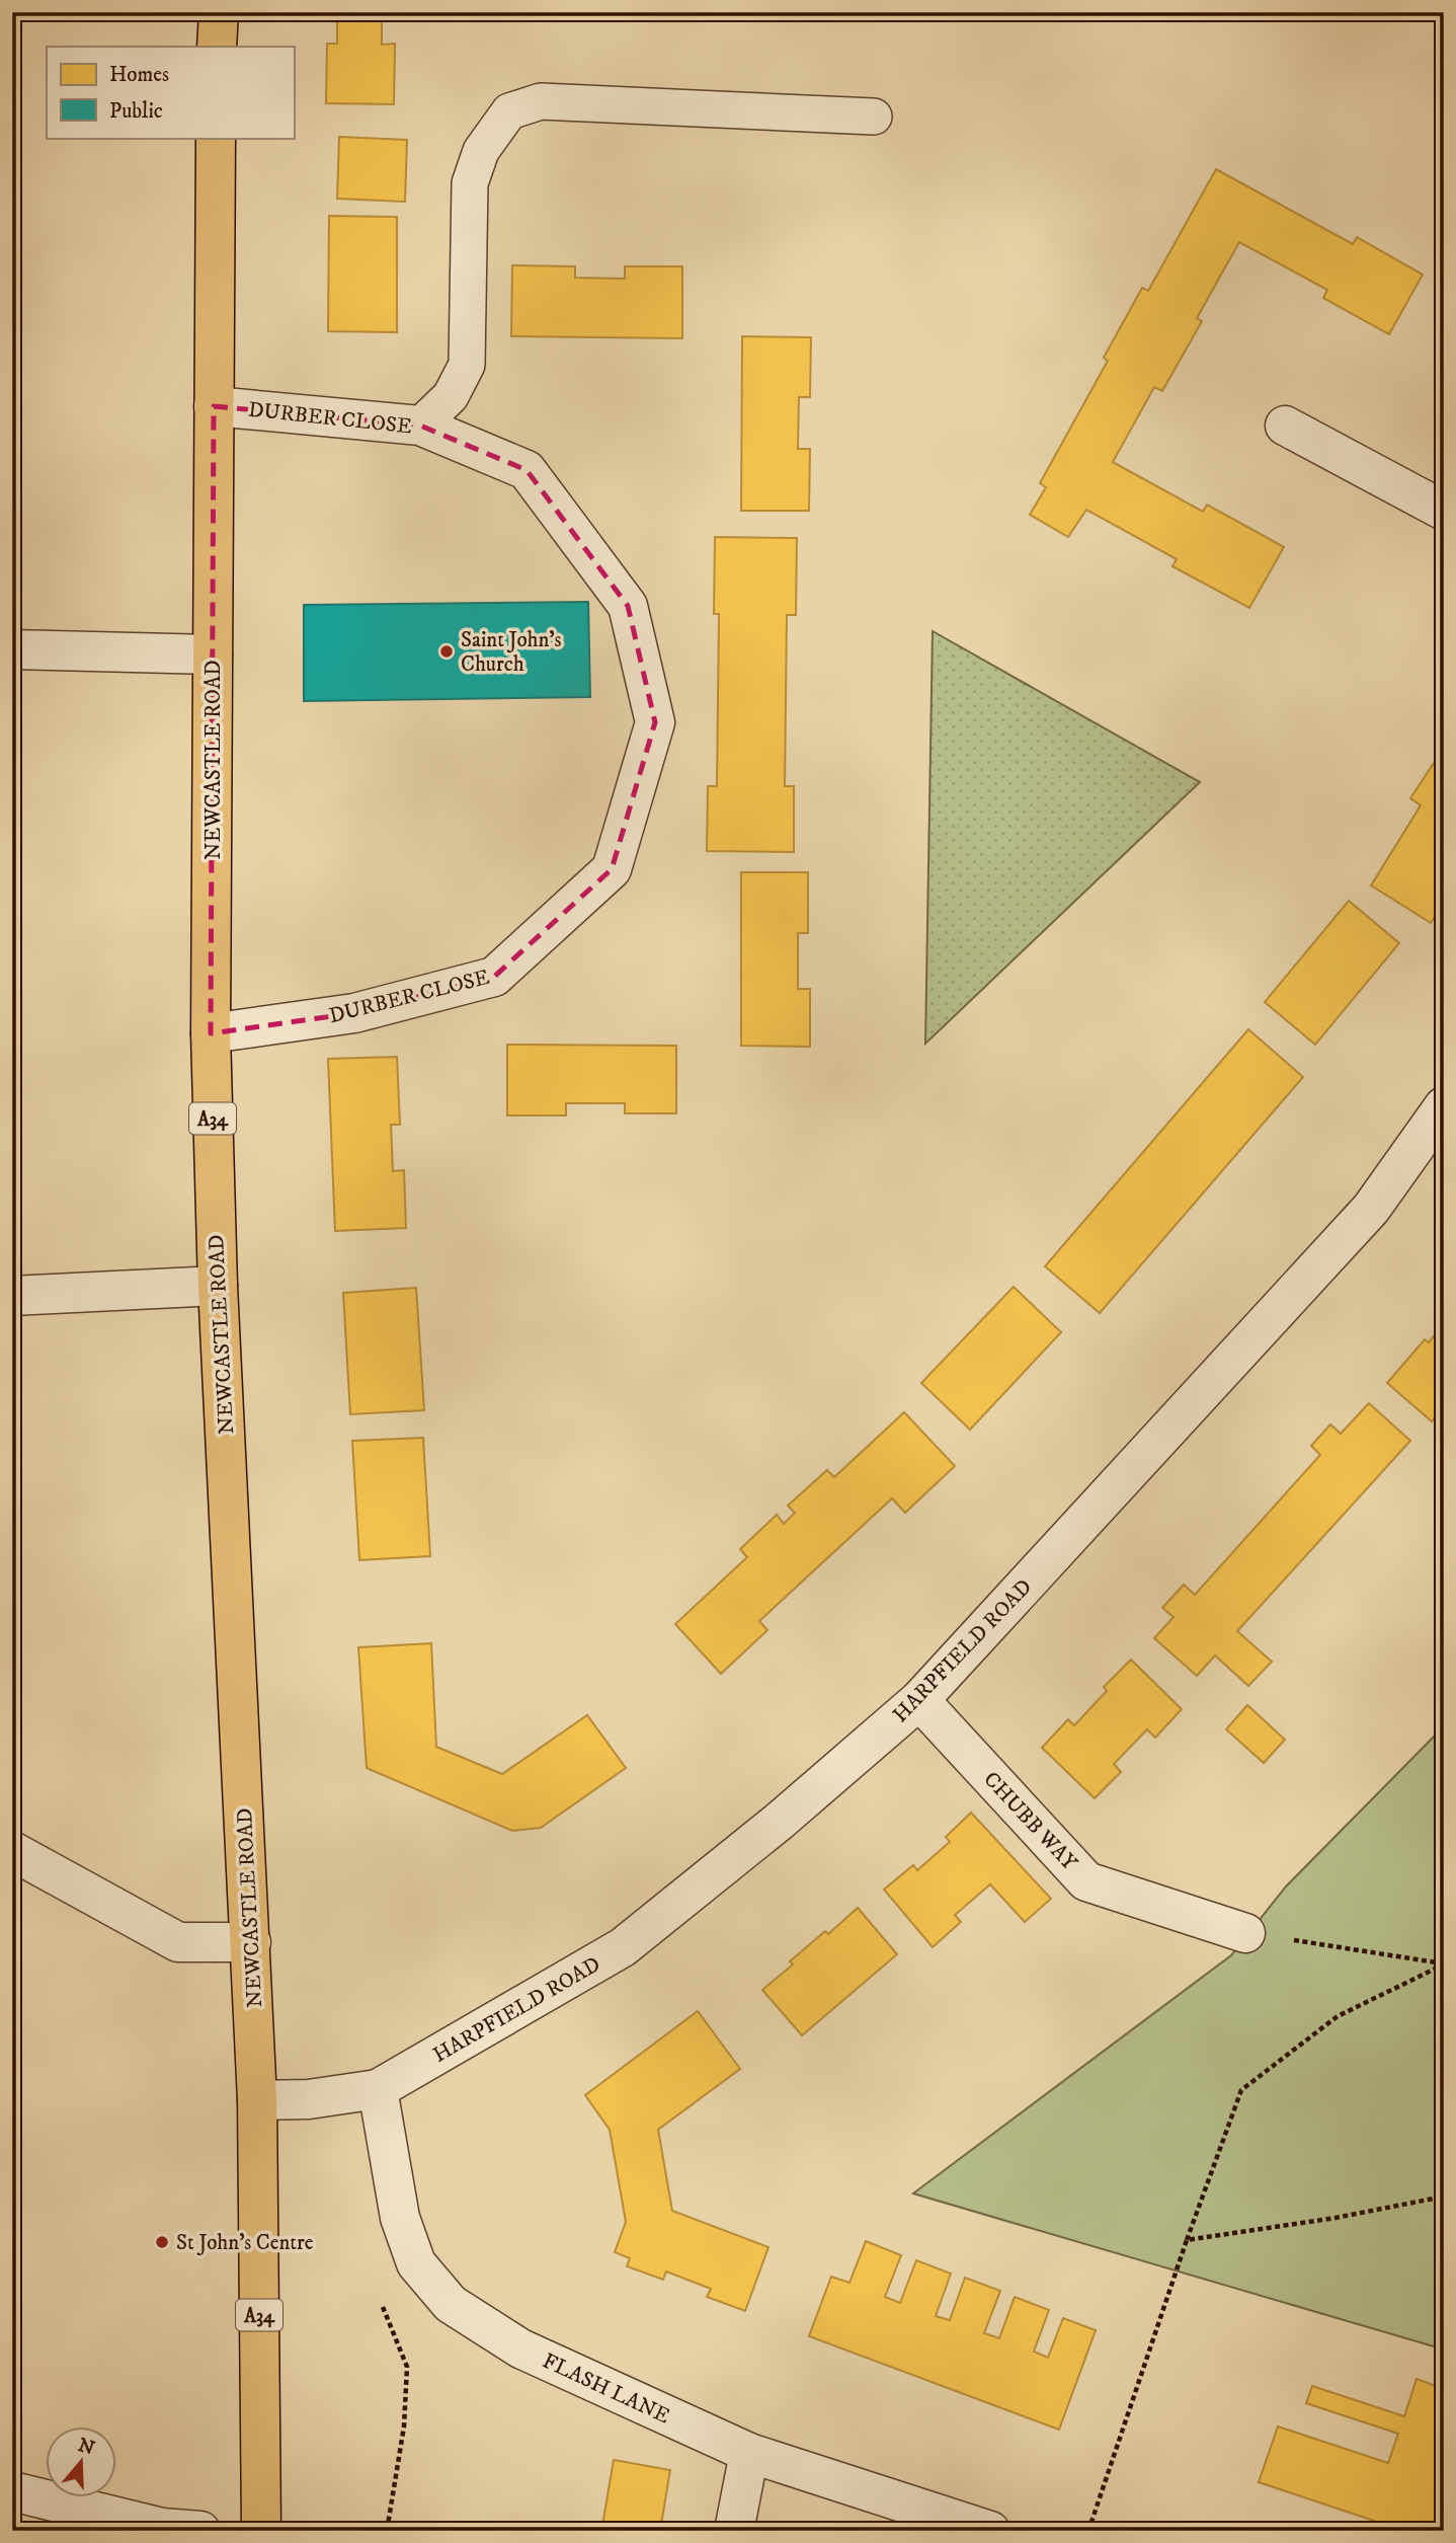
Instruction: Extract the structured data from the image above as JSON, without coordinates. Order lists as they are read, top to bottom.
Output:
{
  "streets": {
    "highway": ["NEWCASTLE ROAD", "A34"],
    "street": [
      "DURBER CLOSE",
      "HARPFIELD ROAD",
      "CHUBB WAY",
      "FLASH LANE"
    ]
  },
  "crossings": [
    ["DURBER CLOSE", "NEWCASTLE ROAD"],
    ["NEWCASTLE ROAD", "HARPFIELD ROAD"],
    ["HARPFIELD ROAD", "CHUBB WAY"],
    ["HARPFIELD ROAD", "FLASH LANE"]
  ],
  "places": ["Saint John's Church", "St John's Centre"],
  "legend": ["Homes", "Public"],
  "north": "top"
}
